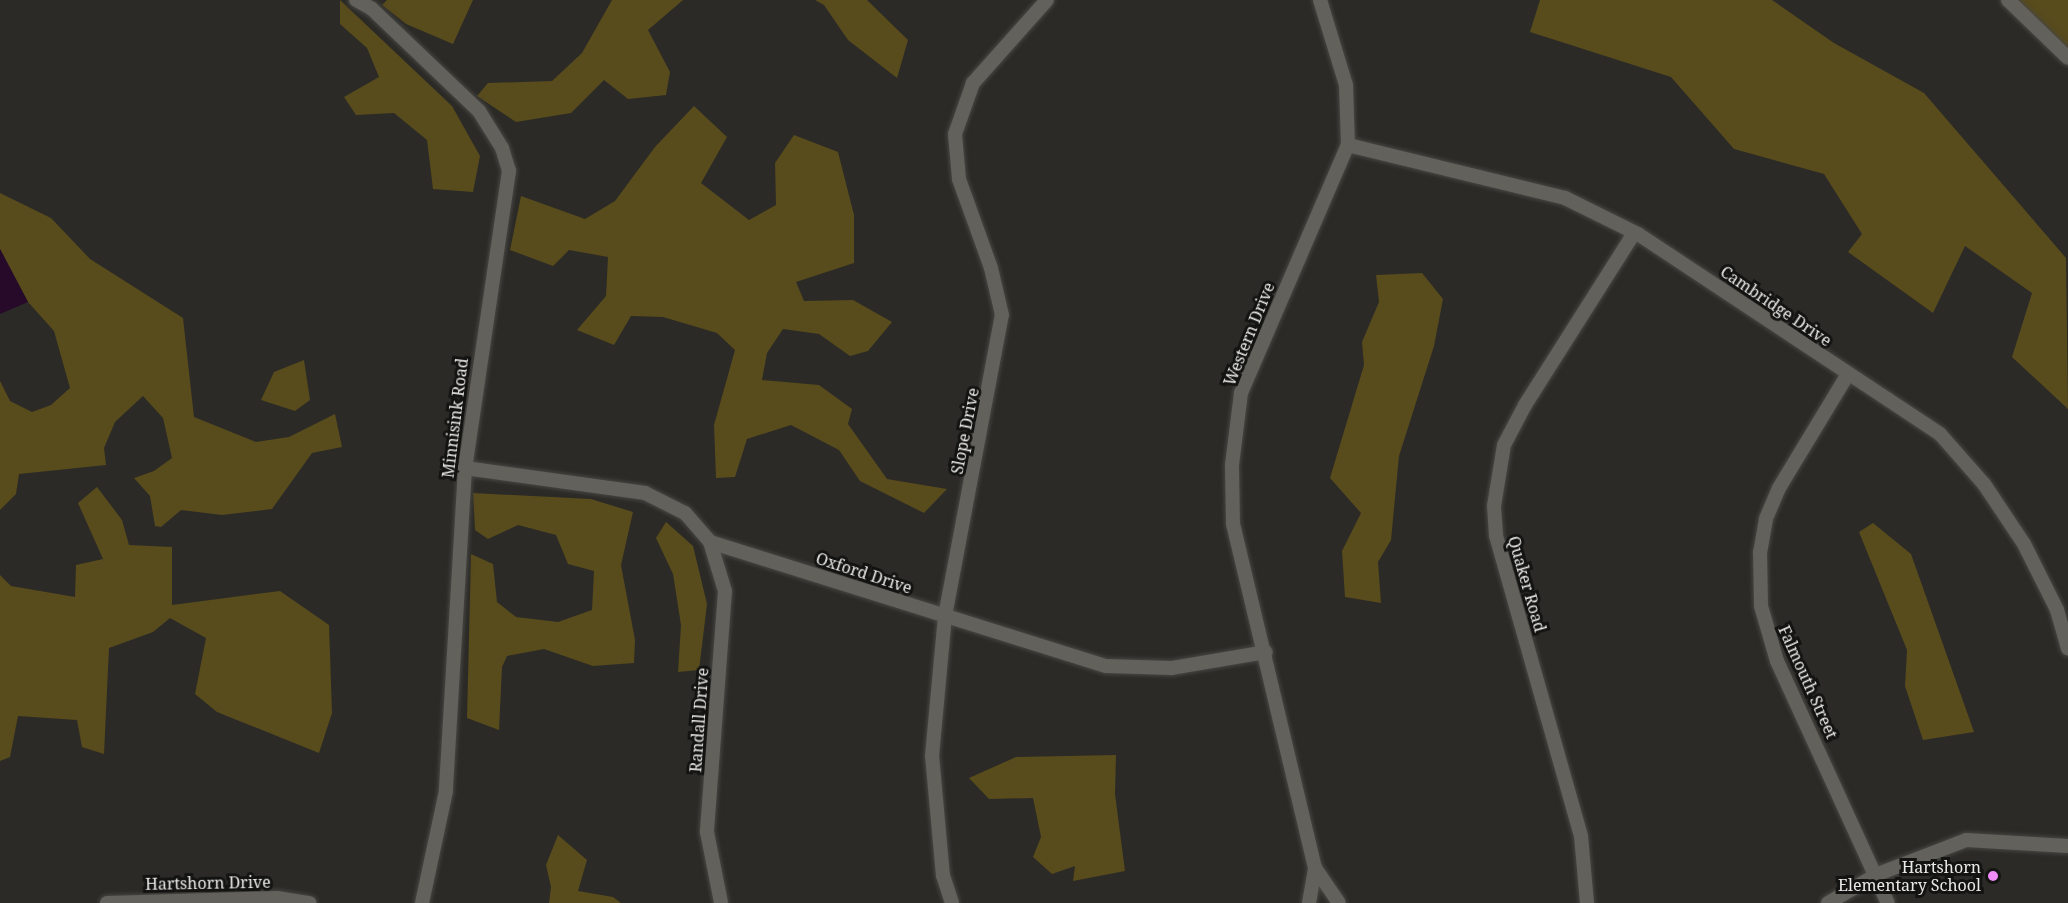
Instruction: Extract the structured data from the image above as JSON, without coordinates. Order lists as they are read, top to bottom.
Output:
{
  "streets": {
    "street": [
      "Cambridge Drive",
      "Western Drive",
      "Minnisink Road",
      "Slope Drive",
      "Oxford Drive",
      "Quaker Road",
      "Falmouth Street",
      "Randall Drive",
      "Hartshorn Drive"
    ]
  },
  "crossings": [
    ["Cambridge Drive", "Western Drive"],
    ["Cambridge Drive", "Quaker Road"],
    ["Cambridge Drive", "Falmouth Street"],
    ["Western Drive", "Oxford Drive"],
    ["Slope Drive", "Oxford Drive"],
    ["Oxford Drive", "Randall Drive"]
  ],
  "places": ["Hartshorn Elementary School"]
}
